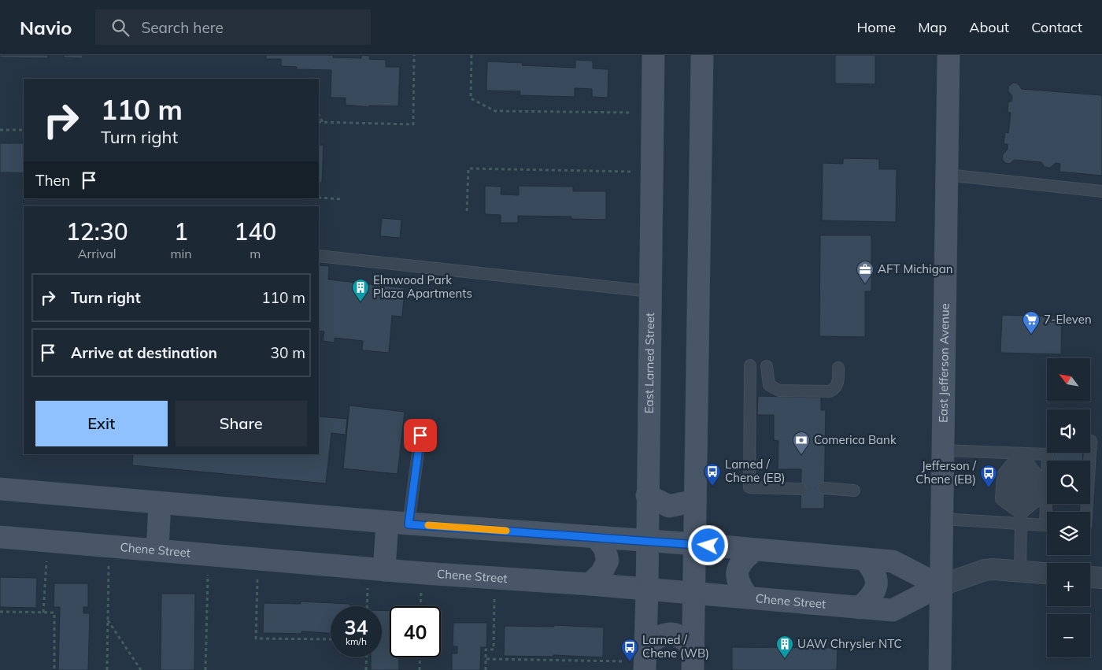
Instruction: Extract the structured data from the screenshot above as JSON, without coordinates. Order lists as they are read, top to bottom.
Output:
{
  "streets": {
    "street": ["East Larned Street", "East Jefferson Avenue", "Chene Street"]
  },
  "crossings": [
    ["East Larned Street", "Chene Street"],
    ["East Jefferson Avenue", "Chene Street"]
  ],
  "places": {
    "office": ["AFT Michigan"],
    "building": ["Elmwood Park Plaza Apartments", "UAW Chrysler NTC"],
    "supermarket": ["7-Eleven"],
    "bank": ["Comerica Bank"],
    "bus stop": ["Larned / Chene (EB)", "Jefferson / Chene (EB)", "Larned / Chene (WB)"]
  },
  "north": "top left",
  "page": {
    "header": "Navio",
    "search": "Search here",
    "nav": [
      "Home",
      "Map",
      "About",
      "Contact"
    ],
    "turn": ["110 m", "Turn right"],
    "then": "Then",
    "eta": [
      "12:30",
      "Arrival",
      "1",
      "min",
      "140",
      "m"
    ],
    "list": [
      {
        "name": "Turn right",
        "value": "110 m"
      },
      {
        "name": "Arrive at destination",
        "value": "30 m"
      }
    ],
    "map_buttons": ["+", "−"],
    "buttons": ["Exit", "Share"],
    "speed": "34 km/h",
    "limit": "40"
  }
}
